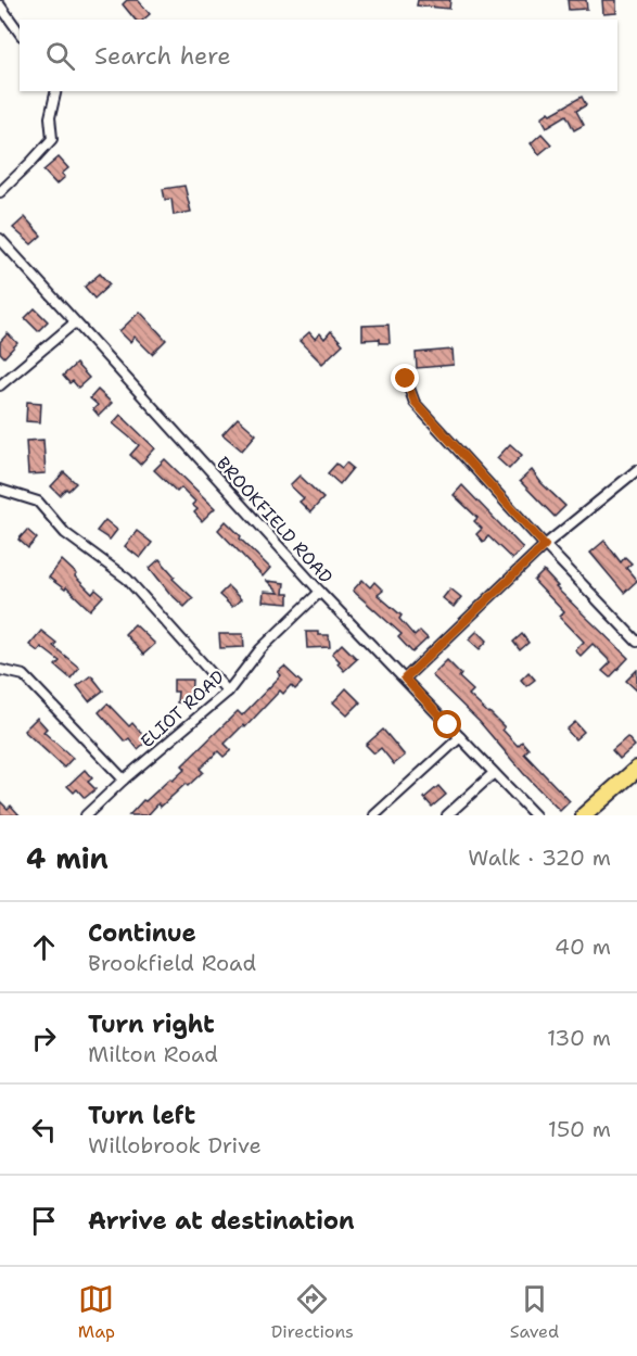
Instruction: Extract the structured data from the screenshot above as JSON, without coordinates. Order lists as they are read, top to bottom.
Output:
{
  "streets": {
    "street": ["BROOKFIELD ROAD", "ELIOT ROAD"]
  },
  "crossings": [
    ["BROOKFIELD ROAD", "ELIOT ROAD"]
  ],
  "page": {
    "search": "Search here",
    "heading": ["4 min", "Walk · 320 m"],
    "list": [
      ["Continue", "Brookfield Road", "40 m"],
      ["Turn right", "Milton Road", "130 m"],
      ["Turn left", "Willobrook Drive", "150 m"],
      "Arrive at destination"
    ],
    "nav": ["Map", "Directions", "Saved"]
  }
}
